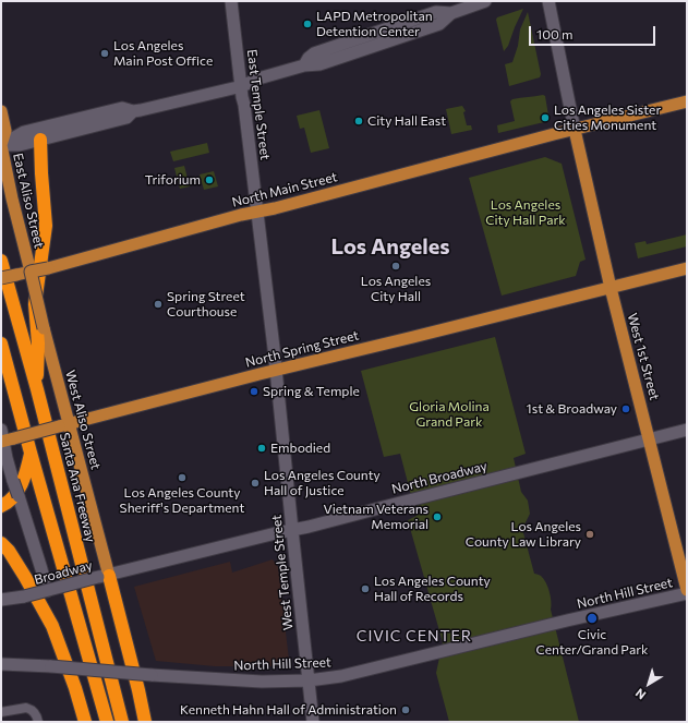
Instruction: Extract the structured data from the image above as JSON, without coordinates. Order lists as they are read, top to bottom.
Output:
{
  "streets": {
    "highway": ["Santa Ana Freeway"],
    "main road": [
      "East Temple Street",
      "North Main Street",
      "East Aliso Street",
      "North Spring Street",
      "West 1st Street",
      "West Aliso Street",
      "North Broadway",
      "Broadway",
      "West Temple Street",
      "North Hill Street"
    ]
  },
  "crossings": [
    ["East Temple Street", "North Main Street"],
    ["East Temple Street", "West Temple Street"],
    ["North Main Street", "East Aliso Street"],
    ["North Main Street", "West 1st Street"],
    ["North Main Street", "West Aliso Street"],
    ["North Main Street", "West Temple Street"],
    ["East Aliso Street", "West Aliso Street"],
    ["North Spring Street", "West 1st Street"],
    ["North Spring Street", "West Aliso Street"],
    ["North Spring Street", "West Temple Street"],
    ["West 1st Street", "North Broadway"],
    ["West 1st Street", "North Hill Street"],
    ["West Aliso Street", "North Broadway"],
    ["West Aliso Street", "Broadway"],
    ["North Broadway", "Broadway"],
    ["North Broadway", "West Temple Street"],
    ["West Temple Street", "North Hill Street"]
  ],
  "districts": ["Los Angeles", "CIVIC CENTER"],
  "parks": ["Los Angeles City Hall Park", "Gloria Molina Grand Park"],
  "places": [
    "LAPD Metropolitan Detention Center",
    "Los Angeles Main Post Office",
    "Los Angeles Sister Cities Monument",
    "City Hall East",
    "Triforium",
    "Los Angeles City Hall",
    "Spring Street Courthouse",
    "Spring & Temple",
    "1st & Broadway",
    "Embodied",
    "Los Angeles County Sheriff's Department",
    "Los Angeles County Hall of Justice",
    "Vietnam Veterans Memorial",
    "Los Angeles County Law Library",
    "Los Angeles County Hall of Records",
    "Civic Center/Grand Park",
    "Kenneth Hahn Hall of Administration"
  ],
  "scale_bar": "100 m",
  "north": "bottom left"
}
